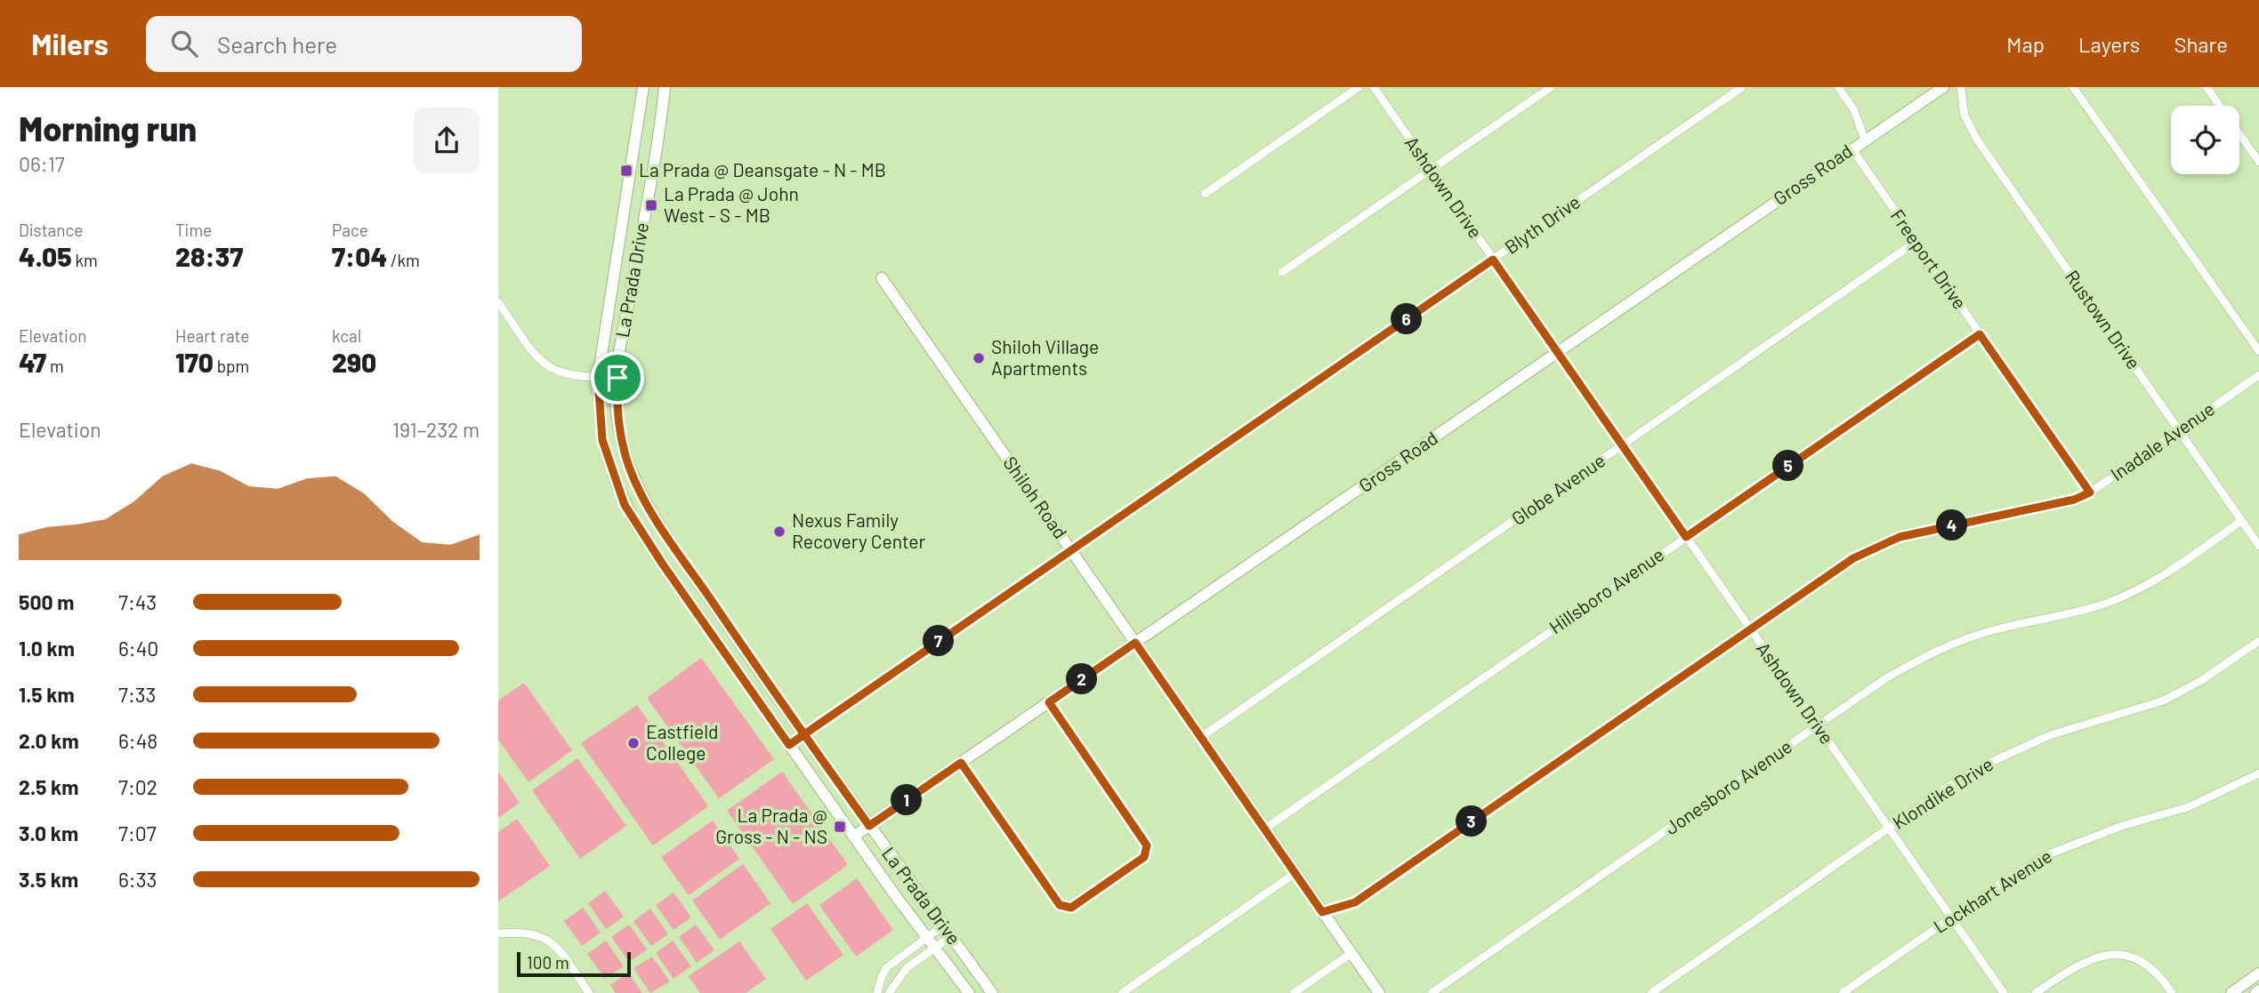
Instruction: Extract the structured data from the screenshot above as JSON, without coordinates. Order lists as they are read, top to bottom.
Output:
{
  "streets": {
    "street": [
      "Gross Road",
      "Ashdown Drive",
      "Blyth Drive",
      "Freeport Drive",
      "La Prada Drive",
      "Rustown Drive",
      "Inadale Avenue",
      "Globe Avenue",
      "Shiloh Road",
      "Hillsboro Avenue",
      "Jonesboro Avenue",
      "Klondike Drive",
      "Lockhart Avenue"
    ]
  },
  "crossings": [
    ["Gross Road", "Ashdown Drive"],
    ["Gross Road", "Freeport Drive"],
    ["Gross Road", "La Prada Drive"],
    ["Gross Road", "Shiloh Road"],
    ["Ashdown Drive", "Blyth Drive"],
    ["Ashdown Drive", "Inadale Avenue"],
    ["Ashdown Drive", "Globe Avenue"],
    ["Ashdown Drive", "Hillsboro Avenue"],
    ["Ashdown Drive", "Jonesboro Avenue"],
    ["Ashdown Drive", "Klondike Drive"],
    ["Ashdown Drive", "Lockhart Avenue"],
    ["Blyth Drive", "La Prada Drive"],
    ["Blyth Drive", "Shiloh Road"],
    ["Freeport Drive", "Inadale Avenue"],
    ["Freeport Drive", "Globe Avenue"],
    ["Freeport Drive", "Hillsboro Avenue"],
    ["Rustown Drive", "Inadale Avenue"],
    ["Rustown Drive", "Jonesboro Avenue"],
    ["Inadale Avenue", "Shiloh Road"],
    ["Globe Avenue", "Shiloh Road"],
    ["Shiloh Road", "Hillsboro Avenue"]
  ],
  "places": {
    "transit": ["La Prada @ Deansgate - N - MB", "La Prada @ John West - S - MB", "La Prada @ Gross - N - NS"],
    "other": ["Shiloh Village Apartments", "Nexus Family Recovery Center", "Eastfield College"]
  },
  "scale_bar": "100 m",
  "page": {
    "header": "Milers",
    "search": "Search here",
    "nav": ["Map", "Layers", "Share"],
    "heading": ["Morning run", "06:17"],
    "stats": [
      ["Distance", "4.05 km"],
      ["Time", "28:37"],
      ["Pace", "7:04 /km"],
      ["Elevation", "47 m"],
      ["Heart rate", "170 bpm"],
      ["kcal", "290"]
    ],
    "pins": [
      "6",
      "5",
      "4",
      "7",
      "2",
      "1",
      "3"
    ],
    "chart": ["Elevation", "191–232 m"],
    "list": [
      {
        "name": "500 m",
        "note": "7:43"
      },
      {
        "name": "1.0 km",
        "note": "6:40"
      },
      {
        "name": "1.5 km",
        "note": "7:33"
      },
      {
        "name": "2.0 km",
        "note": "6:48"
      },
      {
        "name": "2.5 km",
        "note": "7:02"
      },
      {
        "name": "3.0 km",
        "note": "7:07"
      },
      {
        "name": "3.5 km",
        "note": "6:33"
      }
    ],
    "scale": "100 m"
  }
}
